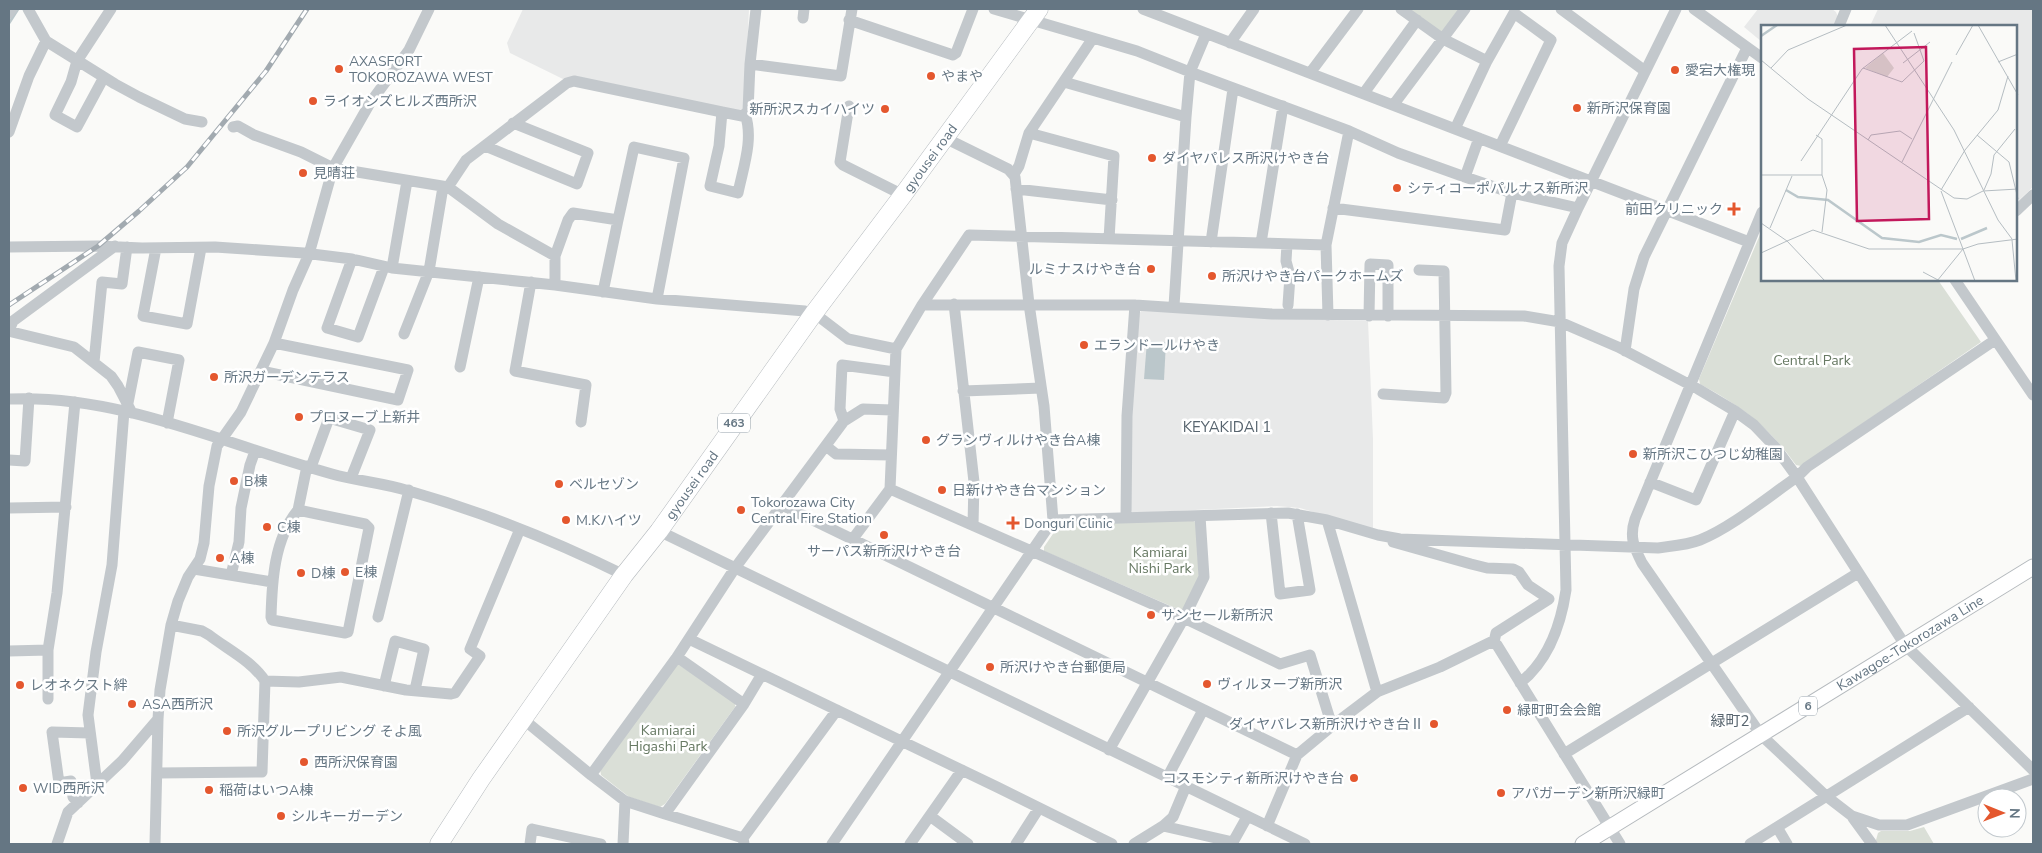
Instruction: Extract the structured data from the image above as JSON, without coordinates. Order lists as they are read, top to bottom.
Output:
{
  "streets": {
    "highway": ["gyousei road", "463"],
    "main road": ["Kawagoe-Tokorozawa Line", "6"]
  },
  "districts": ["KEYAKIDAI 1", "緑町2"],
  "parks": ["Central Park", "Kamiarai Nishi Park", "Kamiarai Higashi Park"],
  "places": {
    "other": [
      "AXASFORT TOKOROZAWA WEST",
      "愛宕大権現",
      "やまや",
      "ライオンズヒルズ西所沢",
      "新所沢保育園",
      "新所沢スカイハイツ",
      "ダイヤパレス所沢けやき台",
      "見晴荘",
      "シティコーポパルナス新所沢",
      "ルミナスけやき台",
      "所沢けやき台パークホームズ",
      "エランドールけやき",
      "所沢ガーデンテラス",
      "プロヌーブ上新井",
      "グランヴィルけやき台A棟",
      "新所沢こひつじ幼稚園",
      "B棟",
      "ベルセゾン",
      "日新けやき台マンション",
      "Tokorozawa City Central Fire Station",
      "M.Kハイツ",
      "C棟",
      "サーパス新所沢けやき台",
      "A棟",
      "E棟",
      "D棟",
      "サンセール新所沢",
      "所沢けやき台郵便局",
      "ヴィルヌーブ新所沢",
      "レオネクスト絆",
      "ASA西所沢",
      "緑町町会会館",
      "ダイヤパレス新所沢けやき台Ⅱ",
      "所沢グループリビング そよ風",
      "西所沢保育園",
      "コスモシティ新所沢けやき台",
      "WID西所沢",
      "稲荷はいつA棟",
      "アパガーデン新所沢緑町",
      "シルキーガーデン"
    ],
    "health": ["前田クリニック", "Donguri Clinic"]
  },
  "north": "right"
}
